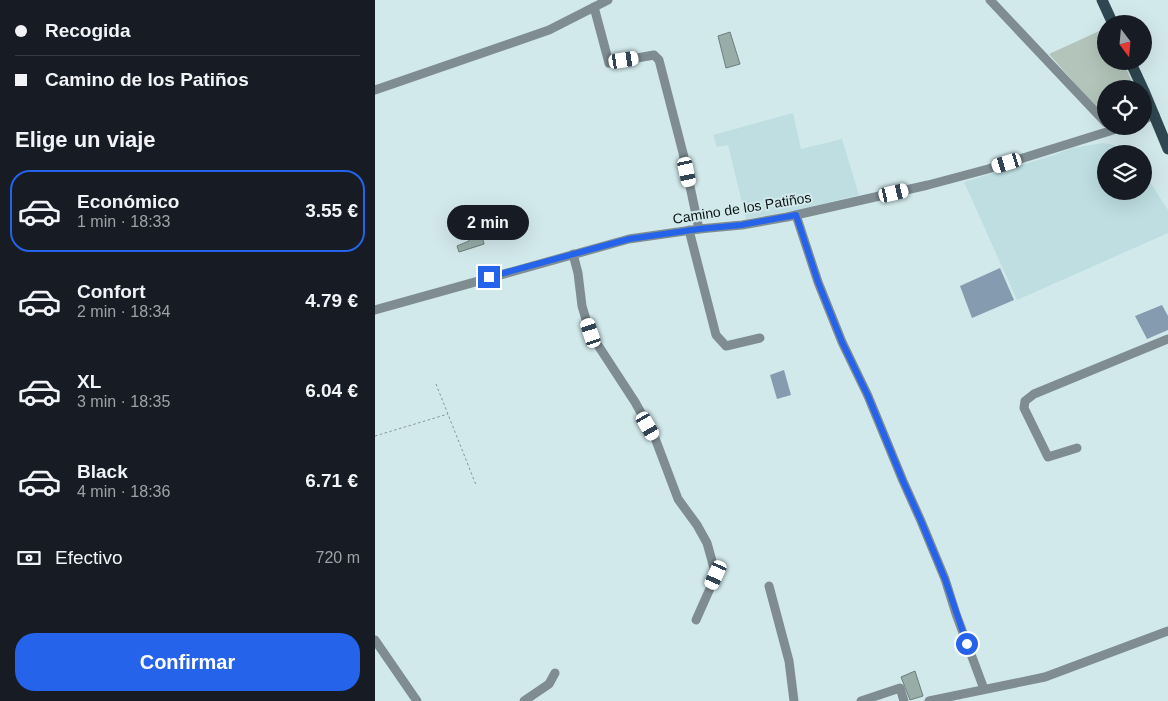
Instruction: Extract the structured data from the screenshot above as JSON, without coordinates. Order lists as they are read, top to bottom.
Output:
{
  "streets": {
    "street": ["Camino de los Patiños"]
  },
  "north": "bottom",
  "page": {
    "banner": ["Recogida", "Camino de los Patiños"],
    "heading": "Elige un viaje",
    "list": [
      {
        "name": "Económico",
        "note": "1 min · 18:33",
        "value": "3.55 €"
      },
      {
        "name": "Confort",
        "note": "2 min · 18:34",
        "value": "4.79 €"
      },
      {
        "name": "XL",
        "note": "3 min · 18:35",
        "value": "6.04 €"
      },
      {
        "name": "Black",
        "note": "4 min · 18:36",
        "value": "6.71 €"
      }
    ],
    "bubble": "2 min",
    "pay": ["Efectivo", "720 m"],
    "buttons": "Confirmar"
  }
}
